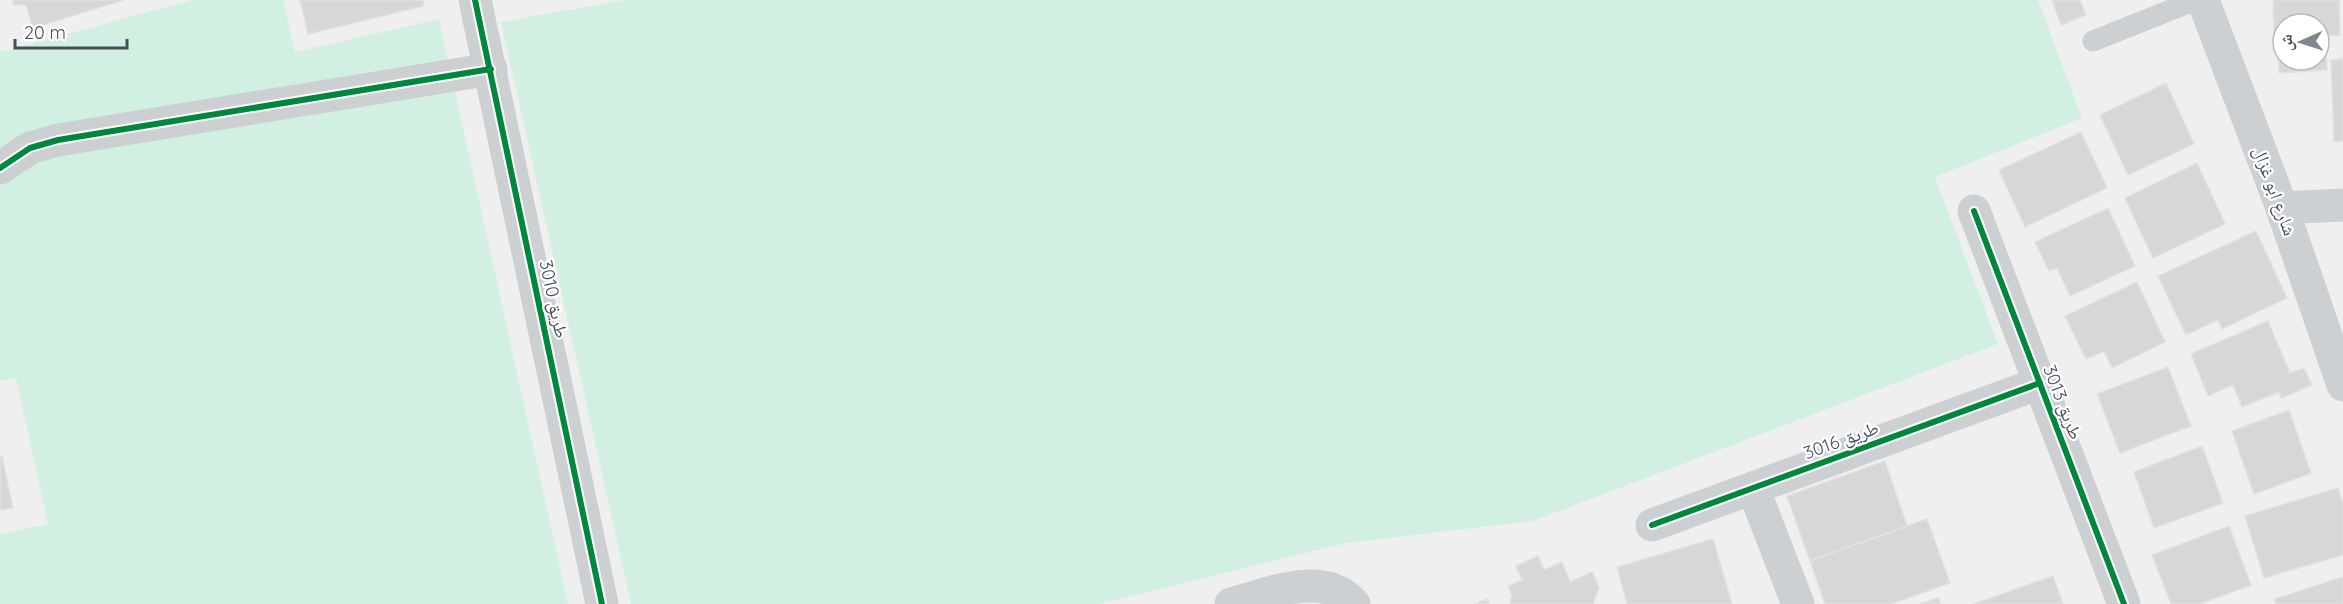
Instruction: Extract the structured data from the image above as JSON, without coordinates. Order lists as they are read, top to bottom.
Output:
{
  "streets": {
    "street": [
      "شارع ابو غزال",
      "طريق 3010",
      "طريق 3013",
      "طريق 3016"
    ]
  },
  "crossings": [
    ["طريق 3013", "طريق 3016"]
  ],
  "scale_bar": "20 m",
  "north": "left"
}
